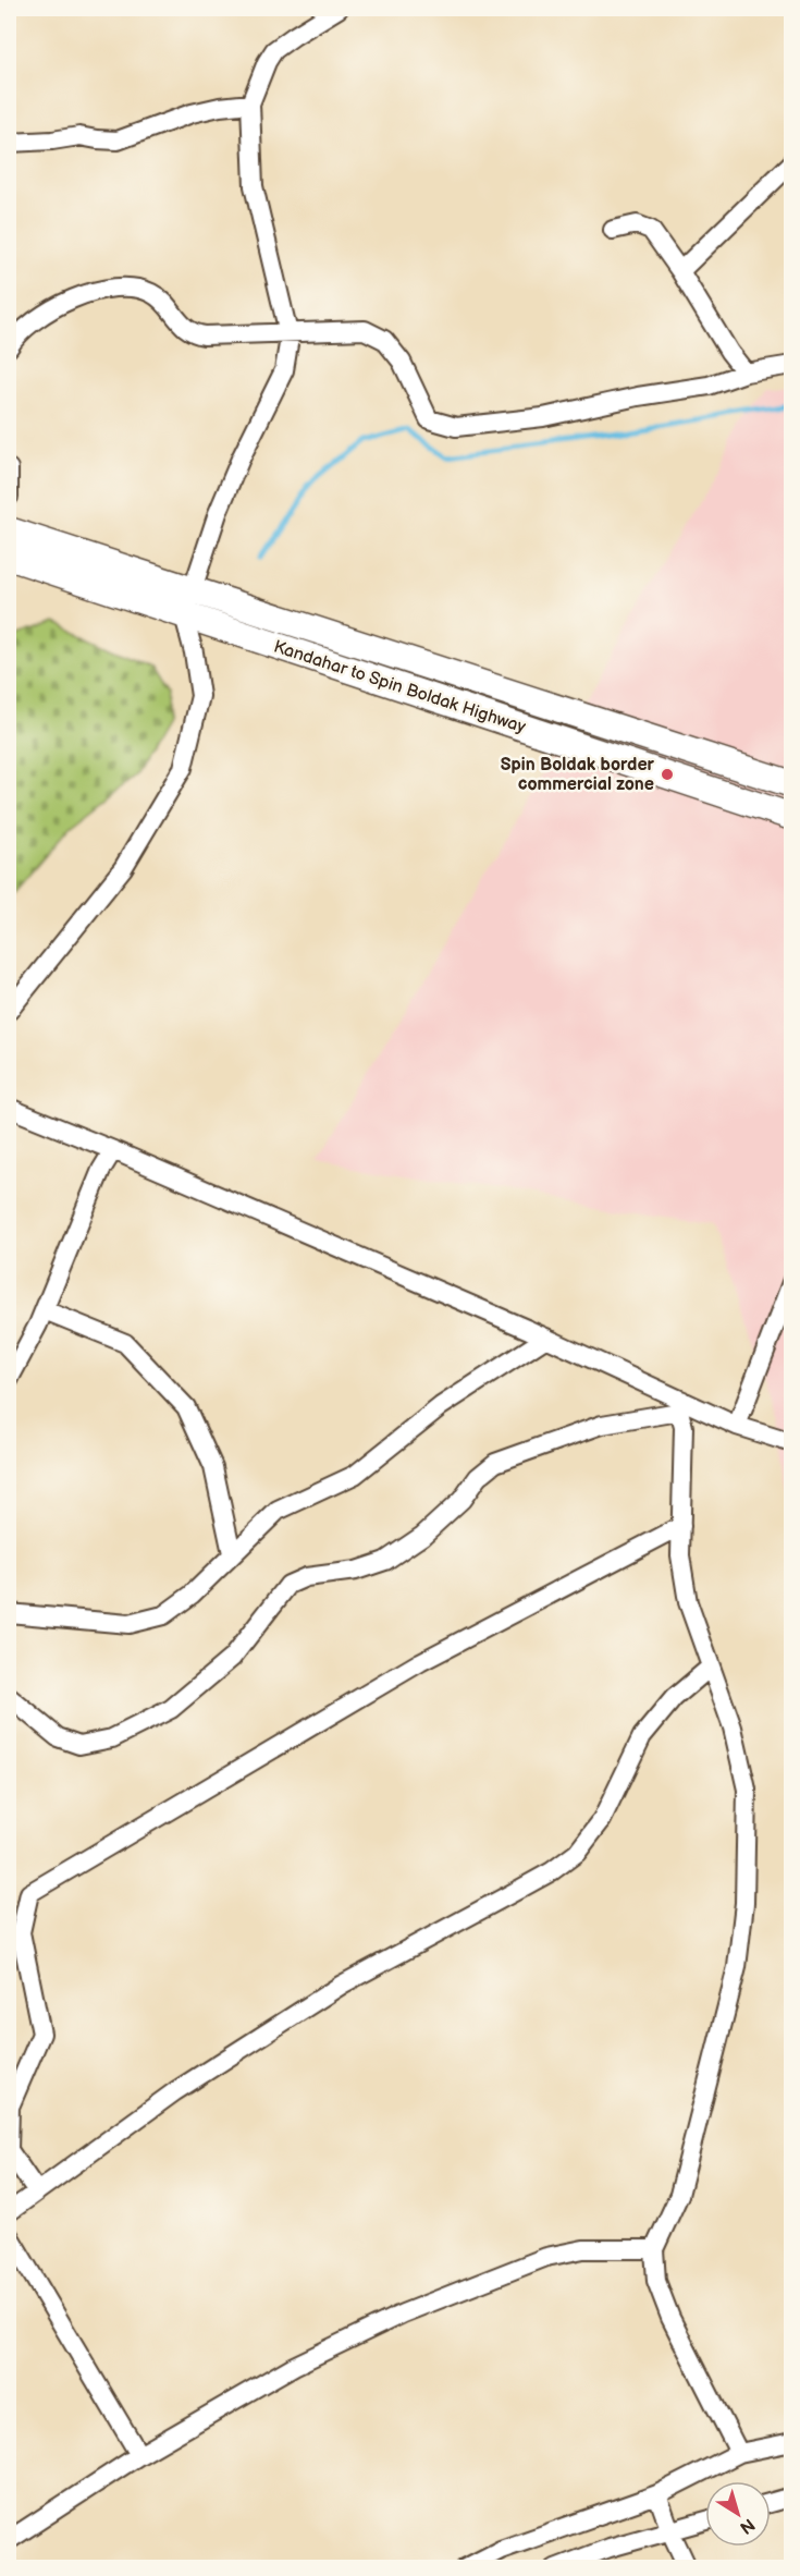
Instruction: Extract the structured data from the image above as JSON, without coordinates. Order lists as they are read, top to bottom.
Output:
{
  "streets": {
    "highway": ["Kandahar to Spin Boldak Highway"]
  },
  "places": ["Spin Boldak border commercial zone"],
  "north": "bottom right"
}
